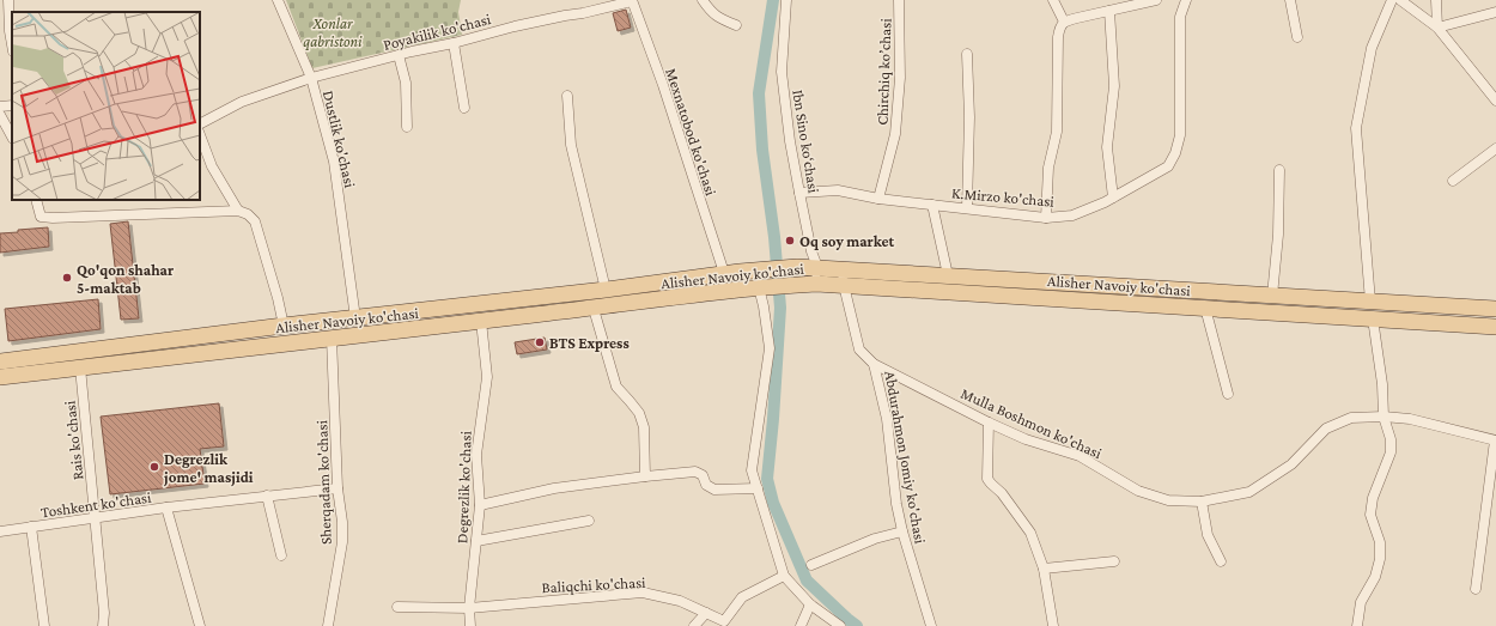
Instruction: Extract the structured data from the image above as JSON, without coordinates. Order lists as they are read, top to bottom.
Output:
{
  "streets": {
    "main road": ["Alisher Navoiy ko'chasi"],
    "street": [
      "Poyakilik ko'chasi",
      "Chirchiq ko’chasi",
      "Mexnatobod ko'chasi",
      "Dustlik ko'chasi",
      "Ibn Sino ko‘chasi",
      "K.Mirzo ko'chasi",
      "Mulla Boshmon ko'chasi",
      "Rais ko'chasi",
      "Abdurahmon Jomiy ko'chasi",
      "Sherqadam ko'chasi",
      "Degrezlik ko'chasi",
      "Toshkent ko'chasi",
      "Baliqchi ko'chasi"
    ]
  },
  "crossings": [
    ["Poyakilik ko'chasi", "Mexnatobod ko'chasi"],
    ["Poyakilik ko'chasi", "Dustlik ko'chasi"],
    ["Chirchiq ko’chasi", "K.Mirzo ko'chasi"],
    ["Mexnatobod ko'chasi", "Alisher Navoiy ko'chasi"],
    ["Dustlik ko'chasi", "Alisher Navoiy ko'chasi"],
    ["Ibn Sino ko‘chasi", "K.Mirzo ko'chasi"],
    ["Ibn Sino ko‘chasi", "Alisher Navoiy ko'chasi"],
    ["Alisher Navoiy ko'chasi", "Rais ko'chasi"],
    ["Alisher Navoiy ko'chasi", "Abdurahmon Jomiy ko'chasi"],
    ["Alisher Navoiy ko'chasi", "Sherqadam ko'chasi"],
    ["Alisher Navoiy ko'chasi", "Degrezlik ko'chasi"],
    ["Mulla Boshmon ko'chasi", "Abdurahmon Jomiy ko'chasi"],
    ["Rais ko'chasi", "Toshkent ko'chasi"],
    ["Sherqadam ko'chasi", "Toshkent ko'chasi"],
    ["Degrezlik ko'chasi", "Baliqchi ko'chasi"]
  ],
  "parks": ["Xonlar qabristoni"],
  "places": [
    "Oq soy market",
    "Qo'qon shahar 5-maktab",
    "BTS Express",
    "Degrezlik jome' masjidi"
  ]
}
